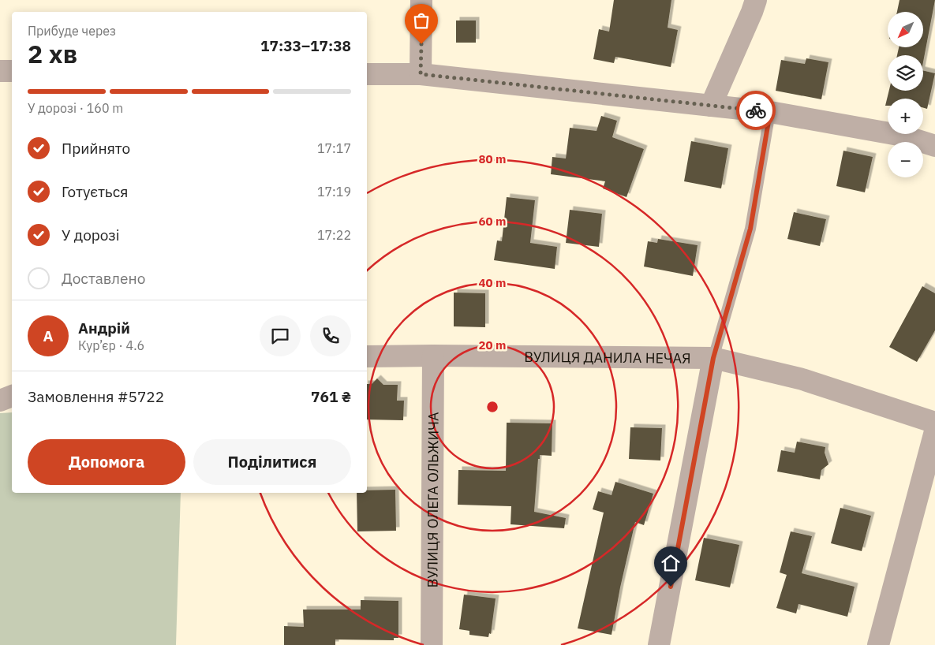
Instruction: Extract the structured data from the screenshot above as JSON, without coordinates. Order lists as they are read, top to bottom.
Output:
{
  "streets": {
    "street": ["ВУЛИЦЯ ДАНИЛА НЕЧАЯ", "ВУЛИЦЯ ОЛЕГА ОЛЬЖИЧА"]
  },
  "crossings": [
    ["ВУЛИЦЯ ДАНИЛА НЕЧАЯ", "ВУЛИЦЯ ОЛЕГА ОЛЬЖИЧА"]
  ],
  "north": "bottom left",
  "page": {
    "map_buttons": ["+", "−"],
    "heading": ["2 хв", "Прибуде через", "17:33–17:38"],
    "panel": [
      "Андрій",
      "Кур’єр · 4.6",
      "Замовлення #5722",
      "761 ₴"
    ],
    "bar": "У дорозі · 160 m",
    "list": [
      ["Прийнято", "17:17"],
      ["Готується", "17:19"],
      ["У дорозі", "17:22"],
      "Доставлено"
    ],
    "round": "А",
    "buttons": ["Допомога", "Поділитися"]
  },
  "rings": [
    "80 m",
    "60 m",
    "40 m",
    "20 m"
  ]
}
